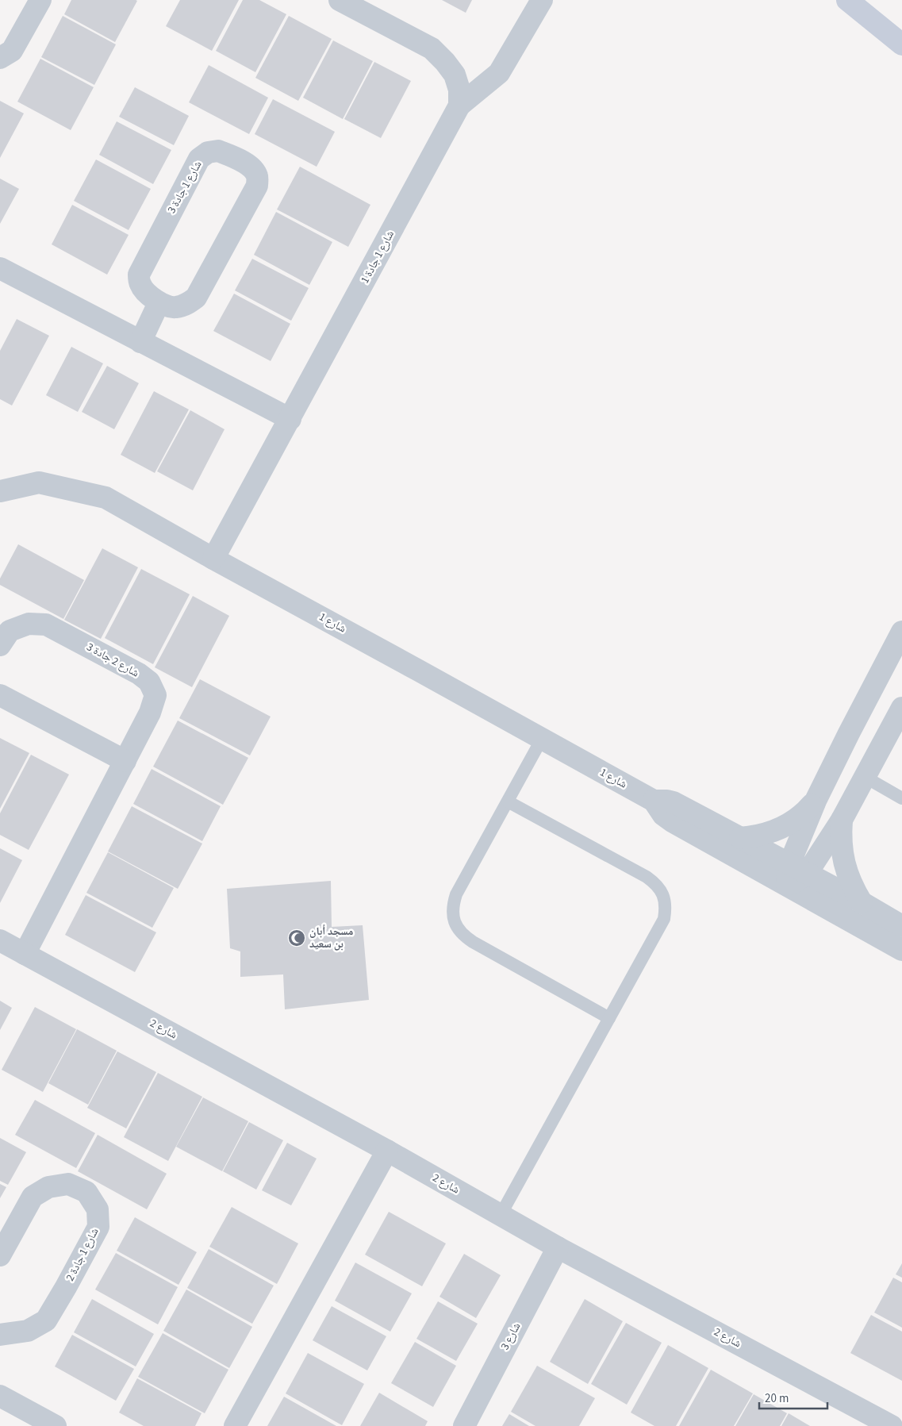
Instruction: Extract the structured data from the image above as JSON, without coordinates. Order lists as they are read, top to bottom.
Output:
{
  "streets": {
    "street": [
      "شارع 1 جادة 3",
      "شارع 1 جادة 1",
      "شارع 1",
      "شارع 2 جادة 3",
      "شارع 2",
      "شارع 1 جادة 2",
      "شارع 3"
    ]
  },
  "crossings": [
    ["شارع 1 جادة 1", "شارع 1"],
    ["شارع 2 جادة 3", "شارع 2"],
    ["شارع 2", "شارع 3"]
  ],
  "places": {
    "mosque": ["مسجد أبان بن سعيد"]
  },
  "scale_bar": "20 m"
}
